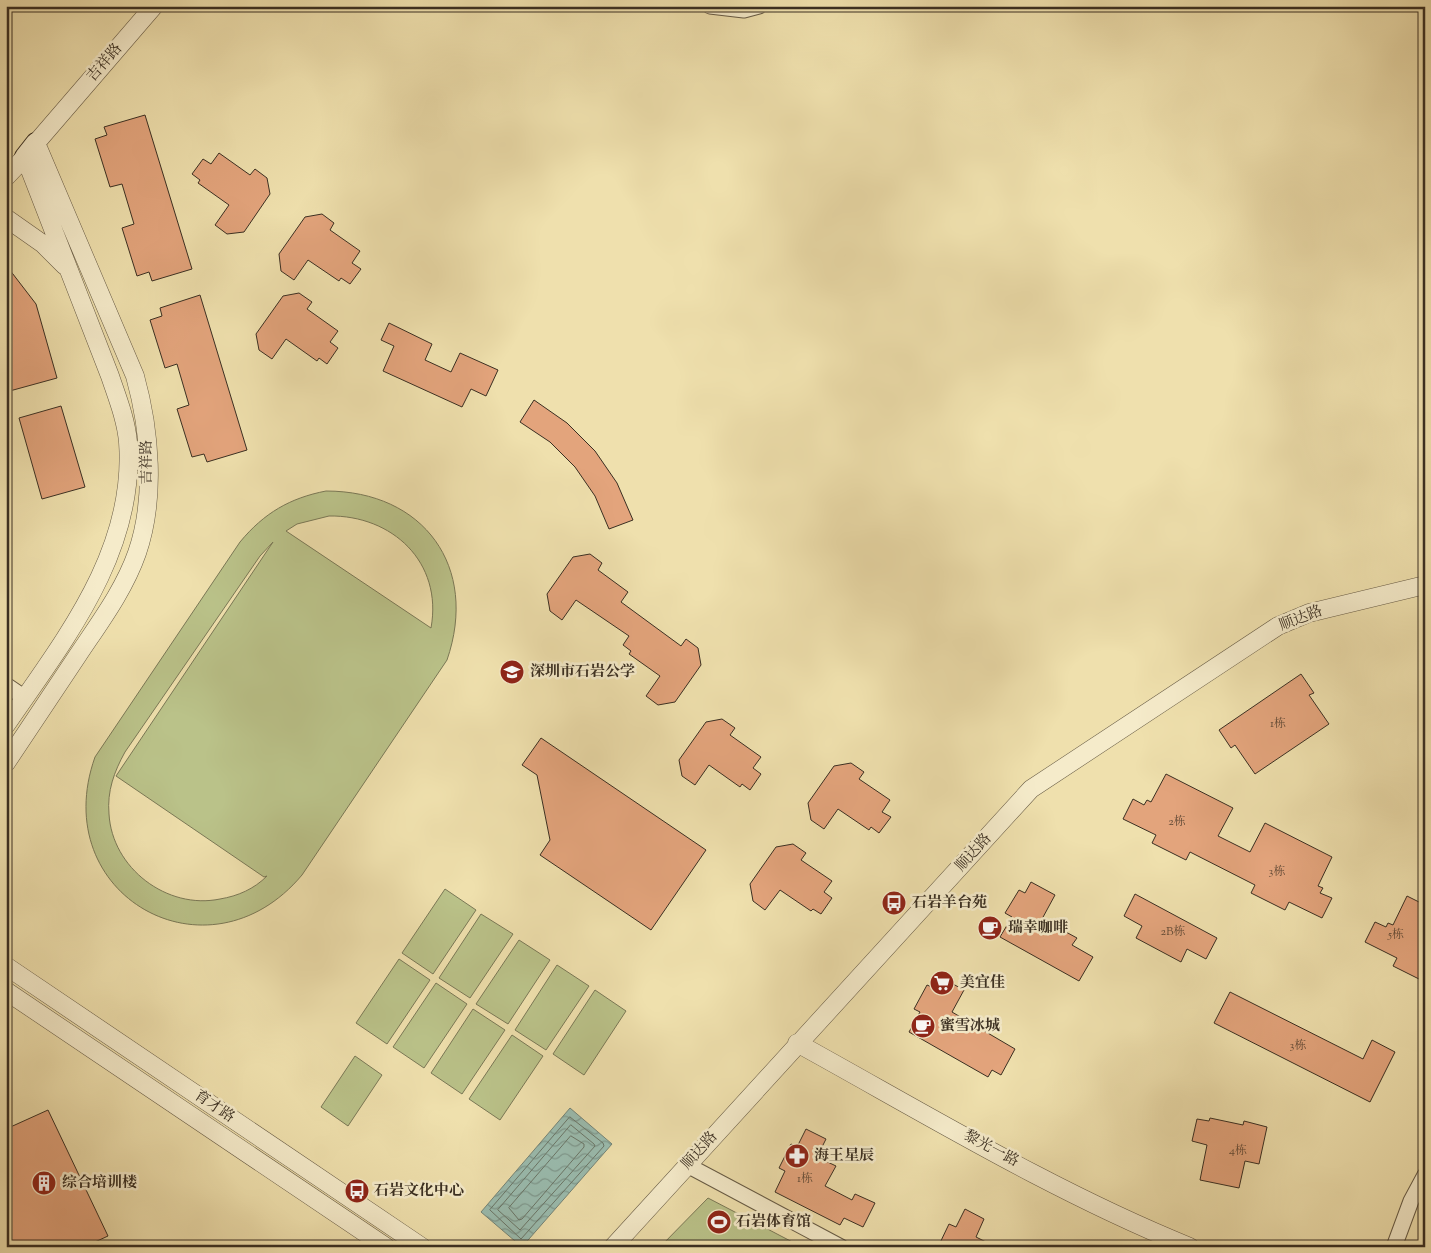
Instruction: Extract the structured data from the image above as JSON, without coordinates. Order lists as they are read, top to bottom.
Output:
{
  "streets": {
    "street": [
      "吉祥路",
      "顺达路",
      "育才路",
      "黎光一路"
    ]
  },
  "crossings": [
    ["顺达路", "黎光一路"]
  ],
  "places": {
    "school or university": ["深圳市石岩公学"],
    "bus stop": ["石岩羊台苑", "石岩文化中心"],
    "cafe": ["瑞幸咖啡", "蜜雪冰城"],
    "supermarket": ["美宜佳"],
    "pharmacy": ["海王星辰"],
    "building": ["综合培训楼"],
    "sports": ["石岩体育馆"]
  },
  "house_numbers": [
    "1栋",
    "2栋",
    "3栋",
    "2B栋",
    "5栋",
    "3栋",
    "4栋",
    "1栋"
  ]
}
